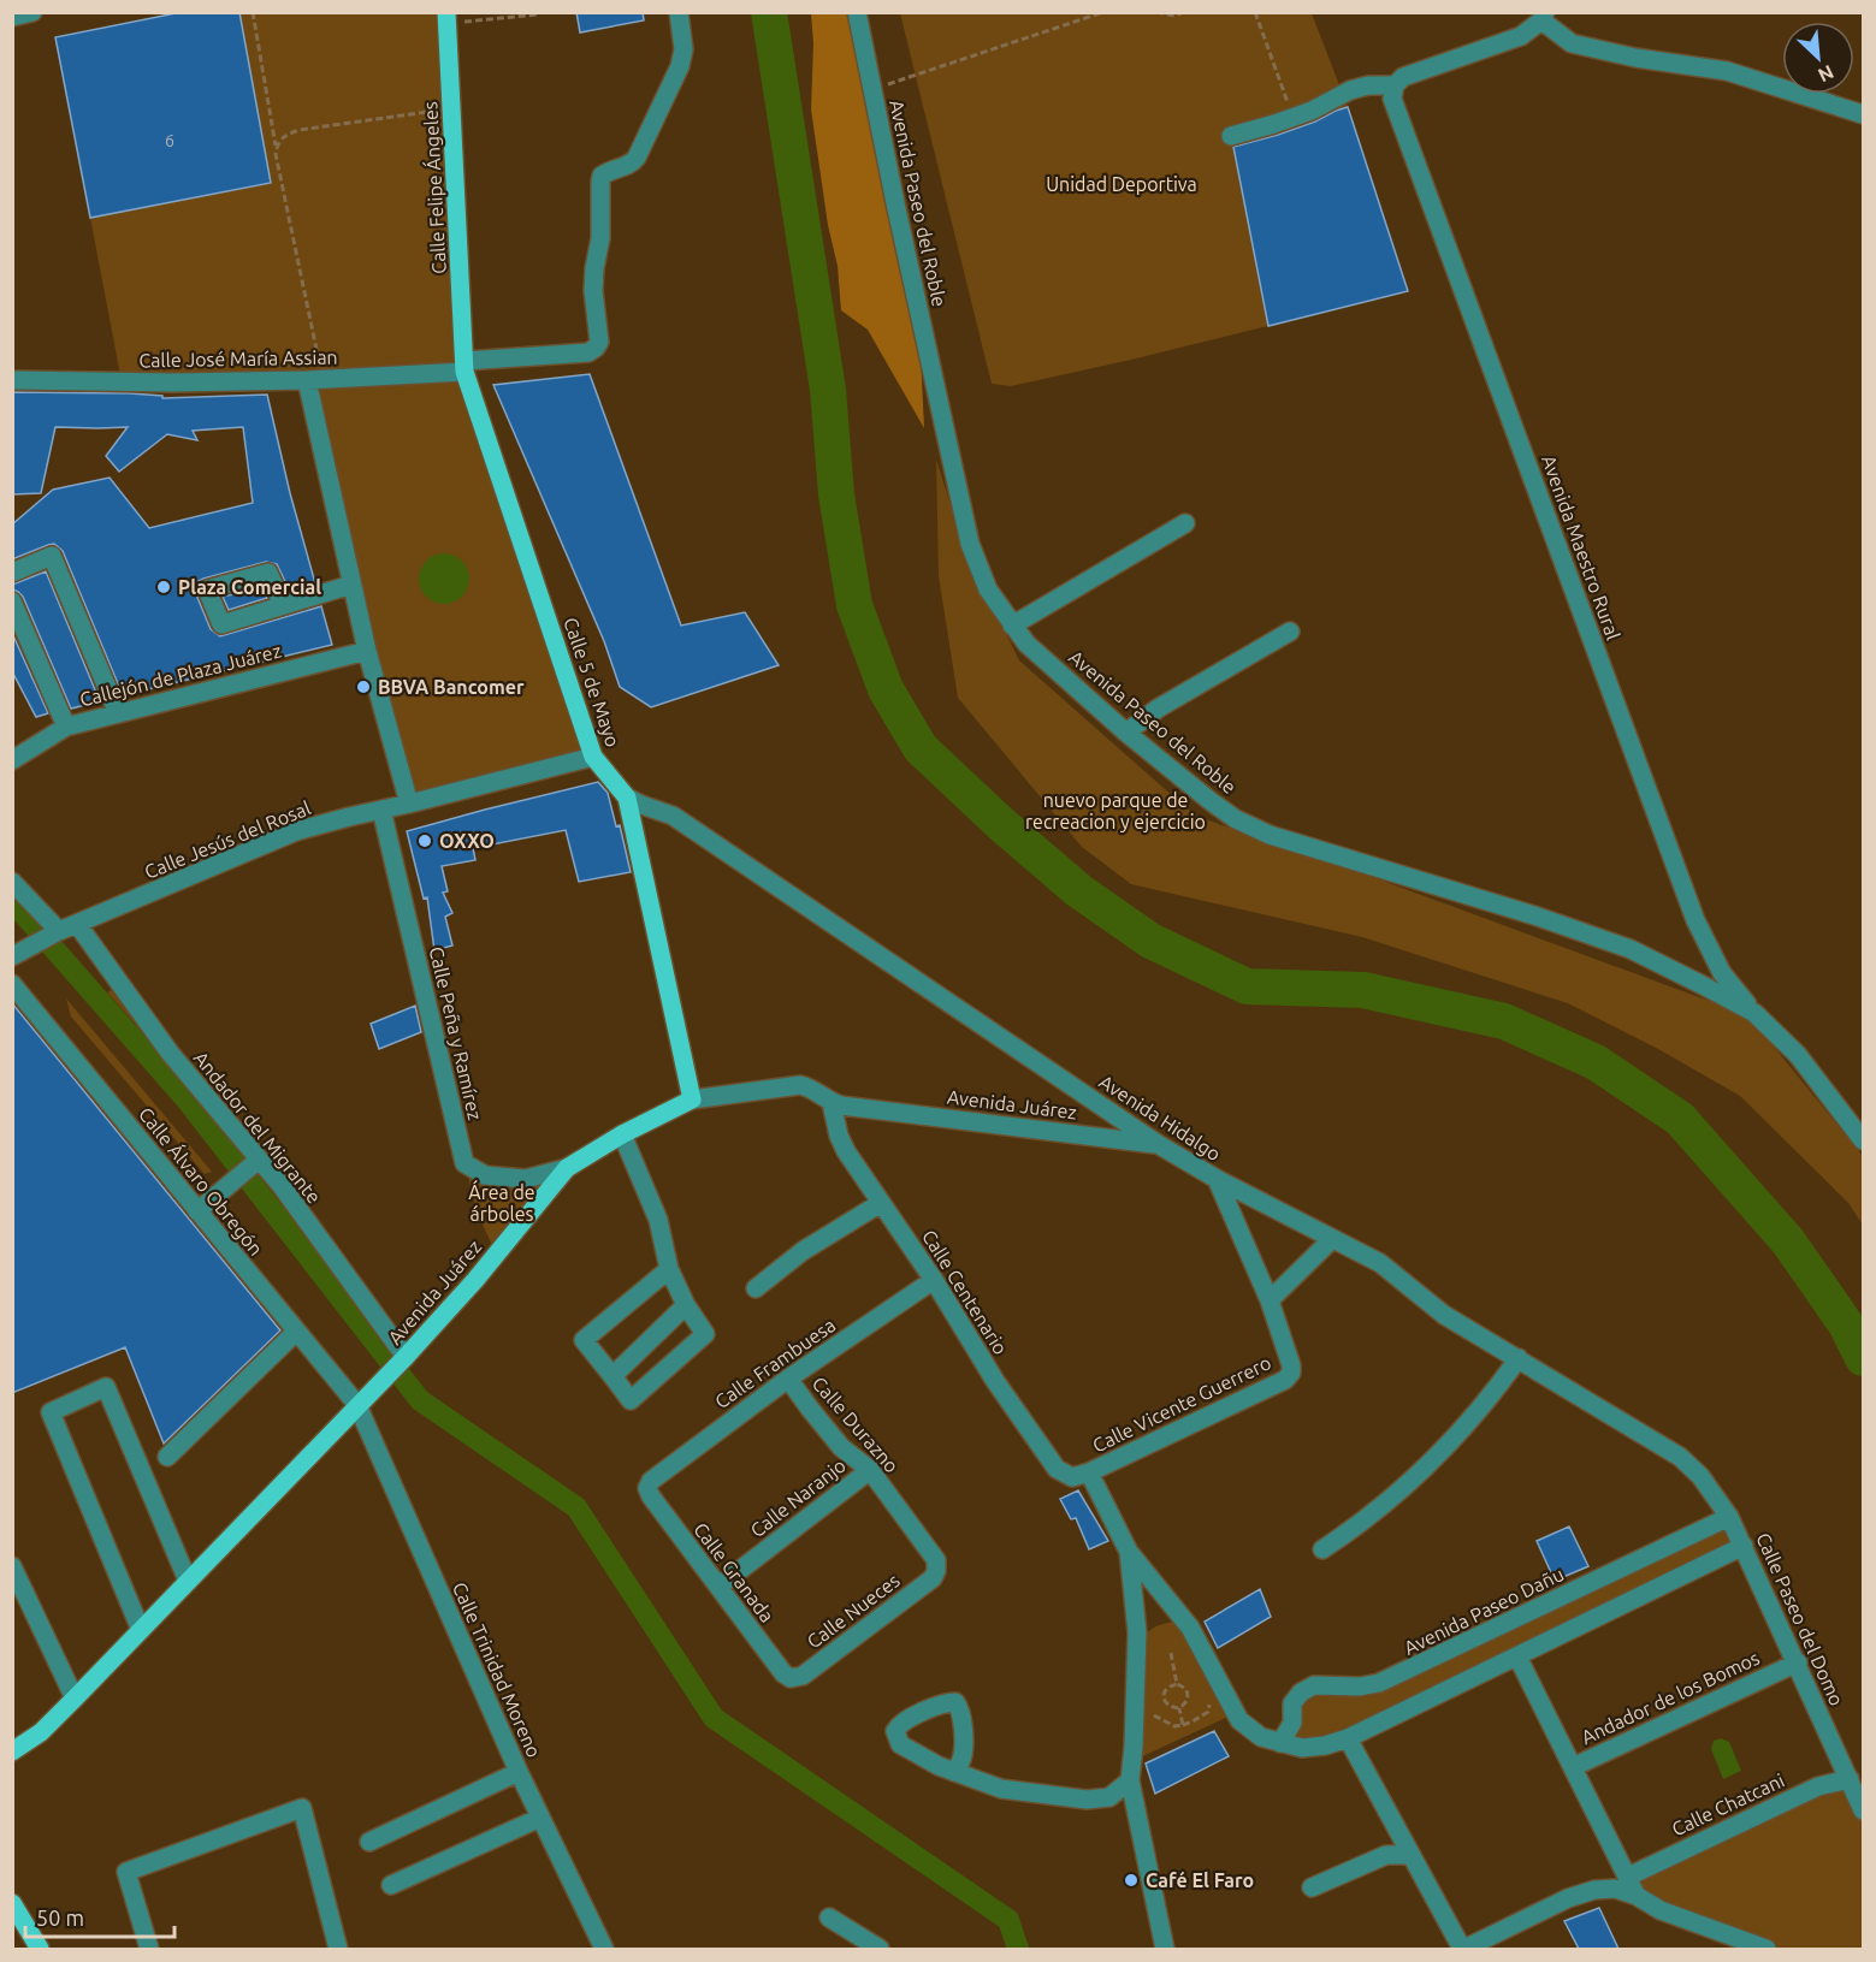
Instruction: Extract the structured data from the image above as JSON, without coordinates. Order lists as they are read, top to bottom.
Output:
{
  "streets": {
    "main road": ["Calle Felipe Ángeles", "Calle 5 de Mayo", "Avenida Juárez"],
    "street": [
      "Avenida Paseo del Roble",
      "Calle José María Assian",
      "Avenida Maestro Rural",
      "Callejón de Plaza Juárez",
      "Calle Jesús del Rosal",
      "Calle Peña y Ramírez",
      "Avenida Hidalgo",
      "Andador del Migrante",
      "Calle Álvaro Obregón",
      "Calle Centenario",
      "Calle Frambuesa",
      "Calle Vicente Guerrero",
      "Calle Durazno",
      "Calle Naranjo",
      "Calle Granada",
      "Calle Nueces",
      "Avenida Paseo Dañu",
      "Calle Paseo del Domo",
      "Calle Trinidad Moreno",
      "Andador de los Bomos",
      "Calle Chatcani"
    ]
  },
  "crossings": [
    ["Calle Felipe Ángeles", "Calle José María Assian"],
    ["Calle Felipe Ángeles", "Calle 5 de Mayo"],
    ["Avenida Paseo del Roble", "Avenida Maestro Rural"],
    ["Calle José María Assian", "Calle 5 de Mayo"],
    ["Calle 5 de Mayo", "Calle Jesús del Rosal"],
    ["Calle 5 de Mayo", "Avenida Juárez"],
    ["Calle 5 de Mayo", "Avenida Hidalgo"],
    ["Calle Jesús del Rosal", "Calle Peña y Ramírez"],
    ["Calle Jesús del Rosal", "Andador del Migrante"],
    ["Calle Peña y Ramírez", "Avenida Juárez"],
    ["Avenida Juárez", "Avenida Hidalgo"],
    ["Avenida Juárez", "Andador del Migrante"],
    ["Avenida Juárez", "Calle Álvaro Obregón"],
    ["Avenida Juárez", "Calle Centenario"],
    ["Avenida Juárez", "Calle Trinidad Moreno"],
    ["Avenida Hidalgo", "Calle Paseo del Domo"],
    ["Calle Álvaro Obregón", "Calle Trinidad Moreno"],
    ["Calle Centenario", "Calle Frambuesa"],
    ["Calle Centenario", "Calle Vicente Guerrero"],
    ["Calle Frambuesa", "Calle Durazno"],
    ["Calle Frambuesa", "Calle Granada"],
    ["Calle Durazno", "Calle Naranjo"],
    ["Calle Durazno", "Calle Nueces"],
    ["Calle Naranjo", "Calle Granada"],
    ["Calle Granada", "Calle Nueces"],
    ["Avenida Paseo Dañu", "Calle Paseo del Domo"],
    ["Calle Paseo del Domo", "Andador de los Bomos"],
    ["Calle Paseo del Domo", "Calle Chatcani"],
    ["Andador de los Bomos", "Calle Chatcani"]
  ],
  "parks": ["Unidad Deportiva", "nuevo parque de recreacion y ejercicio", "Área de árboles"],
  "places": [
    "Plaza Comercial",
    "BBVA Bancomer",
    "OXXO",
    "Café El Faro"
  ],
  "house_numbers": ["6"],
  "scale_bar": "50 m",
  "north": "bottom right"
}
